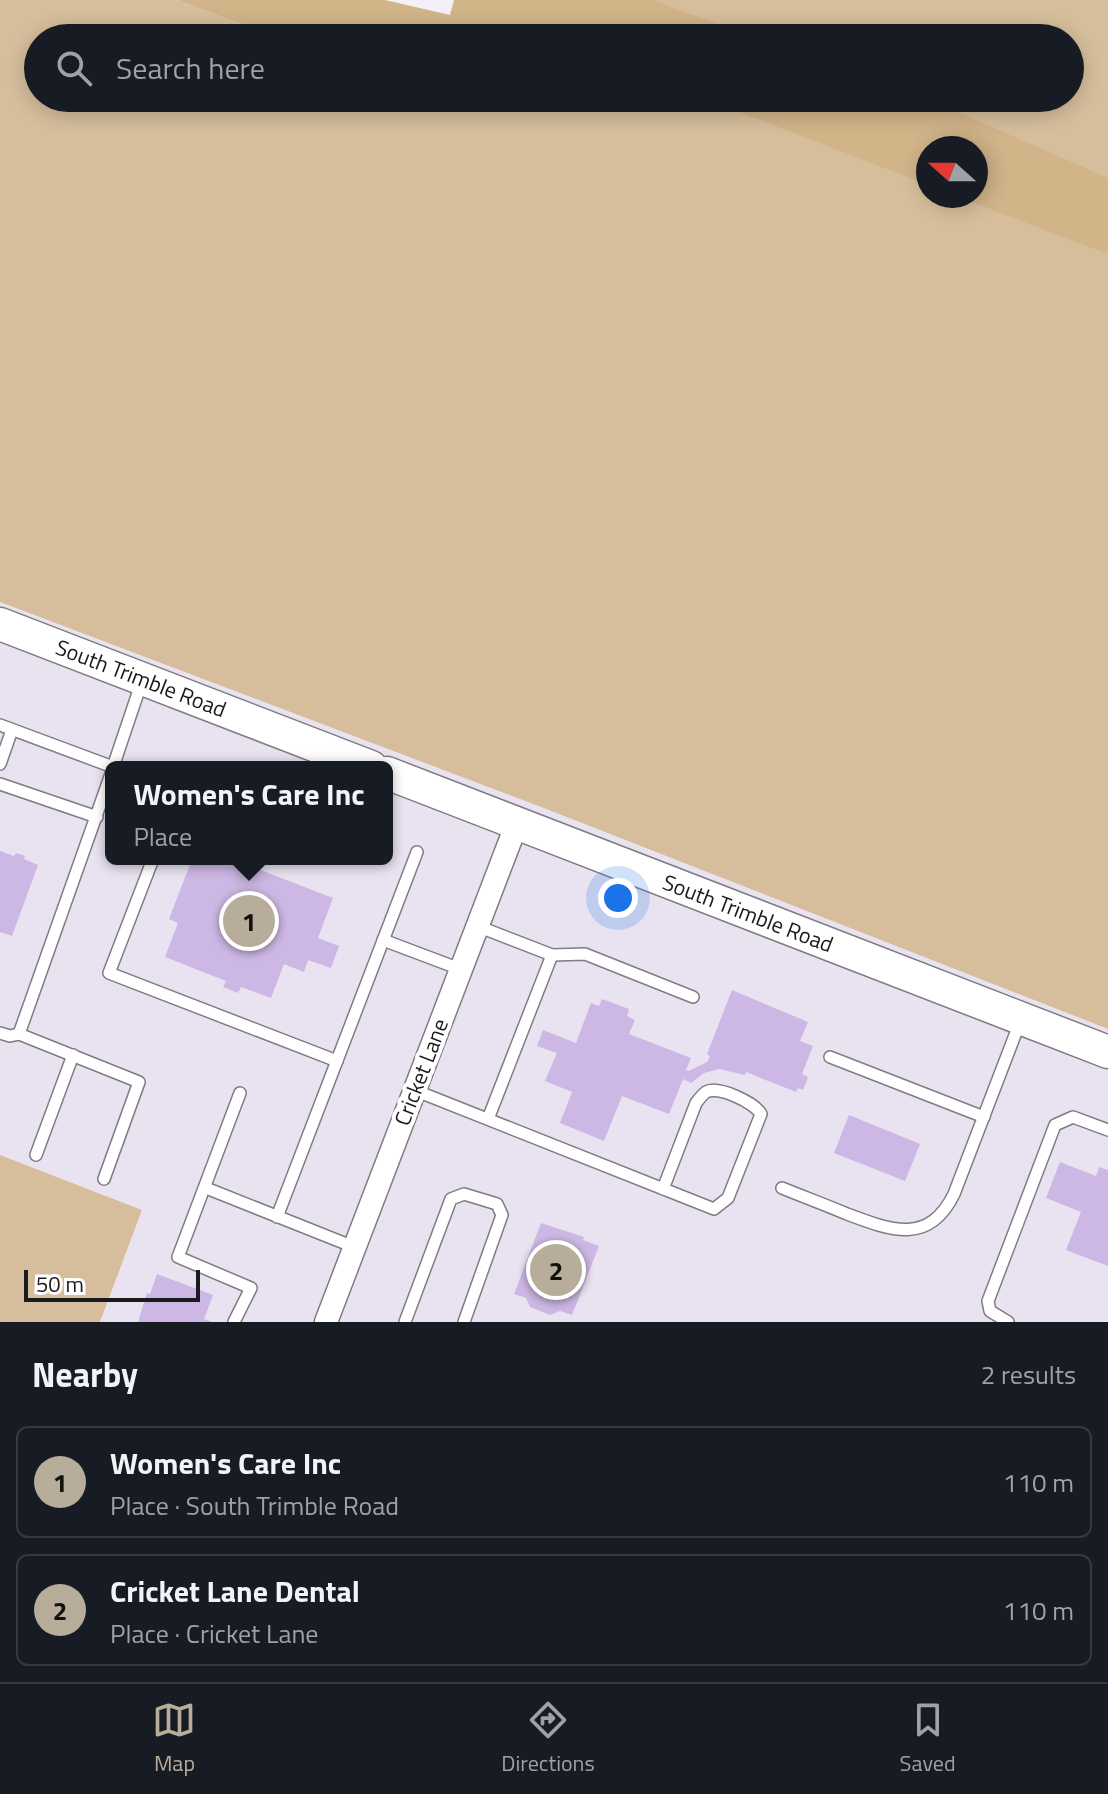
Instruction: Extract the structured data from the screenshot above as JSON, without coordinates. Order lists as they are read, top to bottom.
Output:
{
  "streets": {
    "main road": ["South Trimble Road"],
    "street": ["Cricket Lane"]
  },
  "crossings": [
    ["South Trimble Road", "Cricket Lane"]
  ],
  "scale_bar": "50 m",
  "north": "left",
  "page": {
    "search": "Search here",
    "popup": ["Women's Care Inc", "Place"],
    "pins": ["1", "2"],
    "scale": "50 m",
    "heading": ["Nearby", "2 results"],
    "list": [
      {
        "mark": "1",
        "name": "Women's Care Inc",
        "note": "Place · South Trimble Road",
        "value": "110 m"
      },
      {
        "mark": "2",
        "name": "Cricket Lane Dental",
        "note": "Place · Cricket Lane",
        "value": "110 m"
      }
    ],
    "nav": ["Map", "Directions", "Saved"]
  }
}
